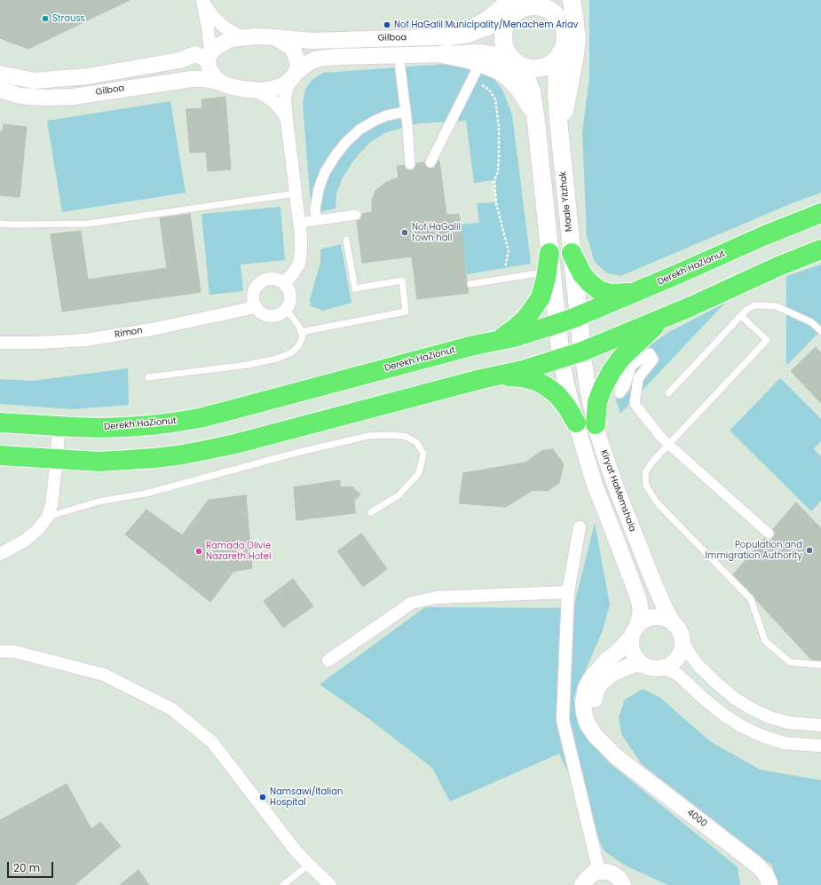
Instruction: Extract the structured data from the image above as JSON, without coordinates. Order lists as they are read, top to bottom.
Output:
{
  "streets": {
    "highway": ["Derekh HaZionut"],
    "main road": ["Maale Yitzhak"],
    "street": [
      "Gilboa",
      "Rimon",
      "Kiryat HaMemshala",
      "4000"
    ]
  },
  "crossings": [
    ["Gilboa", "Maale Yitzhak"],
    ["Maale Yitzhak", "Derekh HaZionut"],
    ["Maale Yitzhak", "Kiryat HaMemshala"],
    ["Kiryat HaMemshala", "4000"]
  ],
  "places": [
    "Strauss",
    "Nof HaGalil Municipality/Menachem Ariav",
    "Nof HaGalil town hall",
    "Population and Immigration Authority",
    "Ramada Olivie Nazareth Hotel",
    "Namsawi/Italian Hospital"
  ],
  "scale_bar": "20 m"
}
